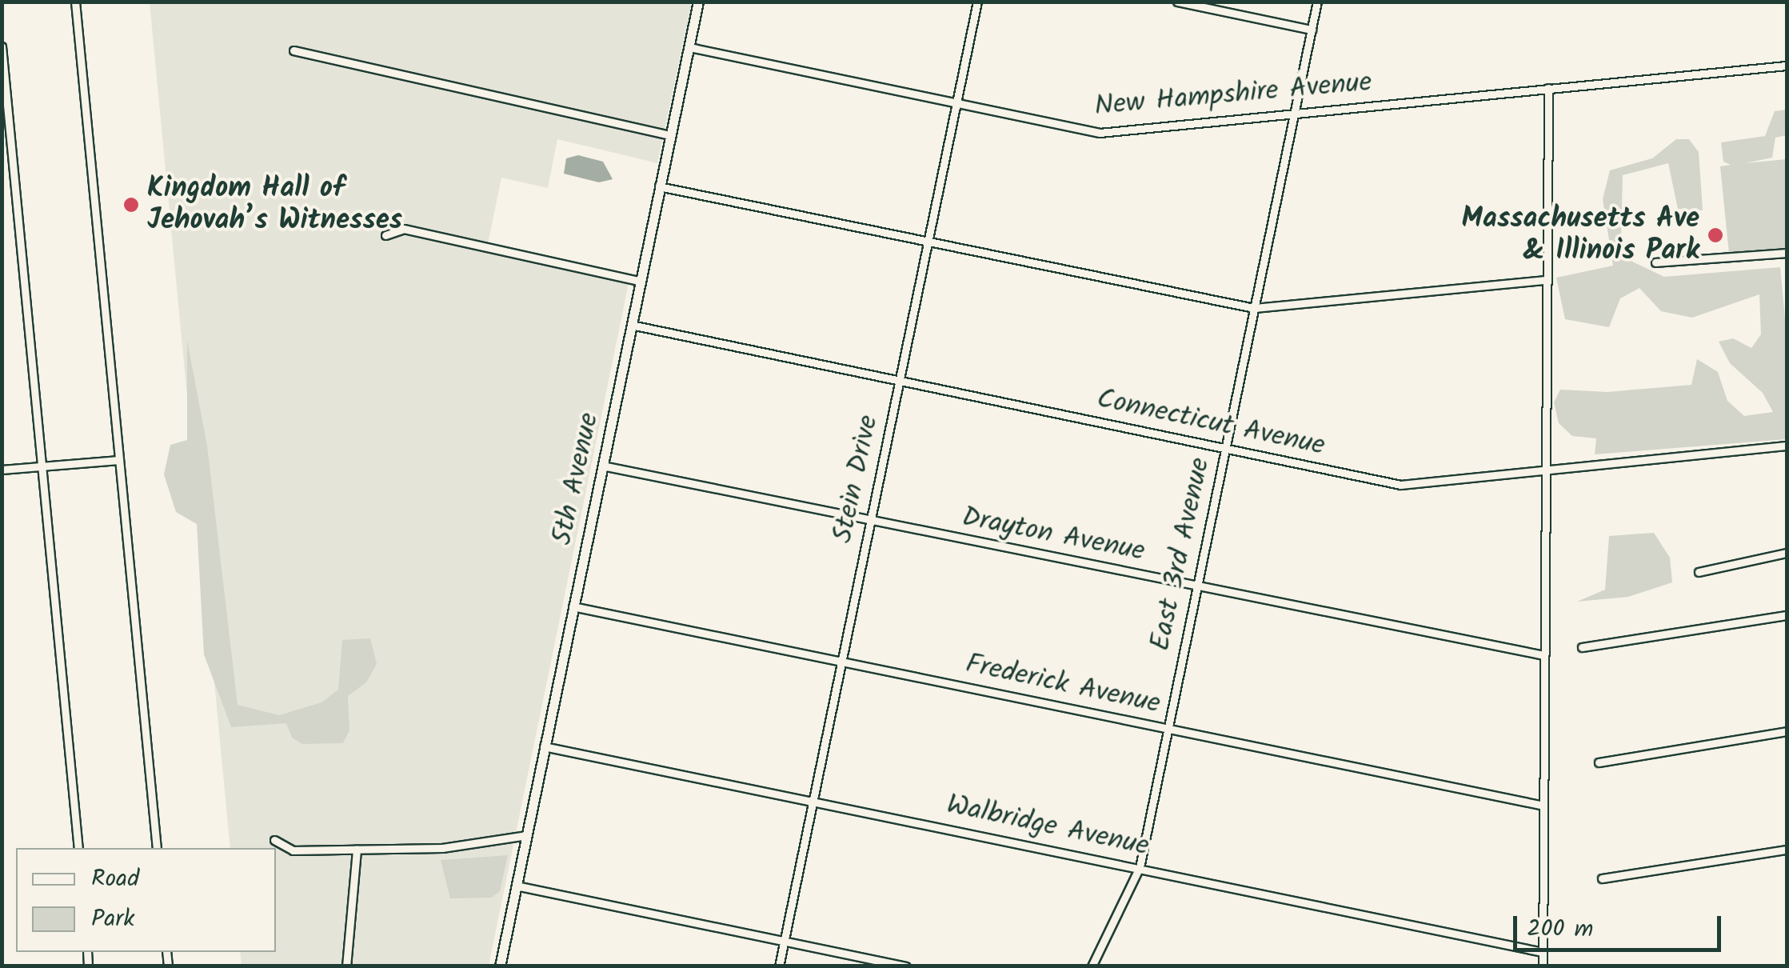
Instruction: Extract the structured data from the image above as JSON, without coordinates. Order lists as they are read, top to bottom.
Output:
{
  "streets": {
    "main road": ["5th Avenue"],
    "street": [
      "New Hampshire Avenue",
      "Connecticut Avenue",
      "Stein Drive",
      "Drayton Avenue",
      "East 3rd Avenue",
      "Frederick Avenue",
      "Walbridge Avenue"
    ]
  },
  "crossings": [
    ["New Hampshire Avenue", "5th Avenue"],
    ["New Hampshire Avenue", "Stein Drive"],
    ["New Hampshire Avenue", "East 3rd Avenue"],
    ["Connecticut Avenue", "5th Avenue"],
    ["Connecticut Avenue", "Stein Drive"],
    ["Connecticut Avenue", "East 3rd Avenue"],
    ["5th Avenue", "Drayton Avenue"],
    ["5th Avenue", "Frederick Avenue"],
    ["5th Avenue", "Walbridge Avenue"],
    ["Stein Drive", "Drayton Avenue"],
    ["Stein Drive", "Frederick Avenue"],
    ["Stein Drive", "Walbridge Avenue"],
    ["Drayton Avenue", "East 3rd Avenue"],
    ["East 3rd Avenue", "Frederick Avenue"],
    ["East 3rd Avenue", "Walbridge Avenue"]
  ],
  "places": ["Kingdom Hall of Jehovah’s Witnesses", "Massachusetts Ave & Illinois Park"],
  "legend": ["Road", "Park"],
  "scale_bar": "200 m"
}
